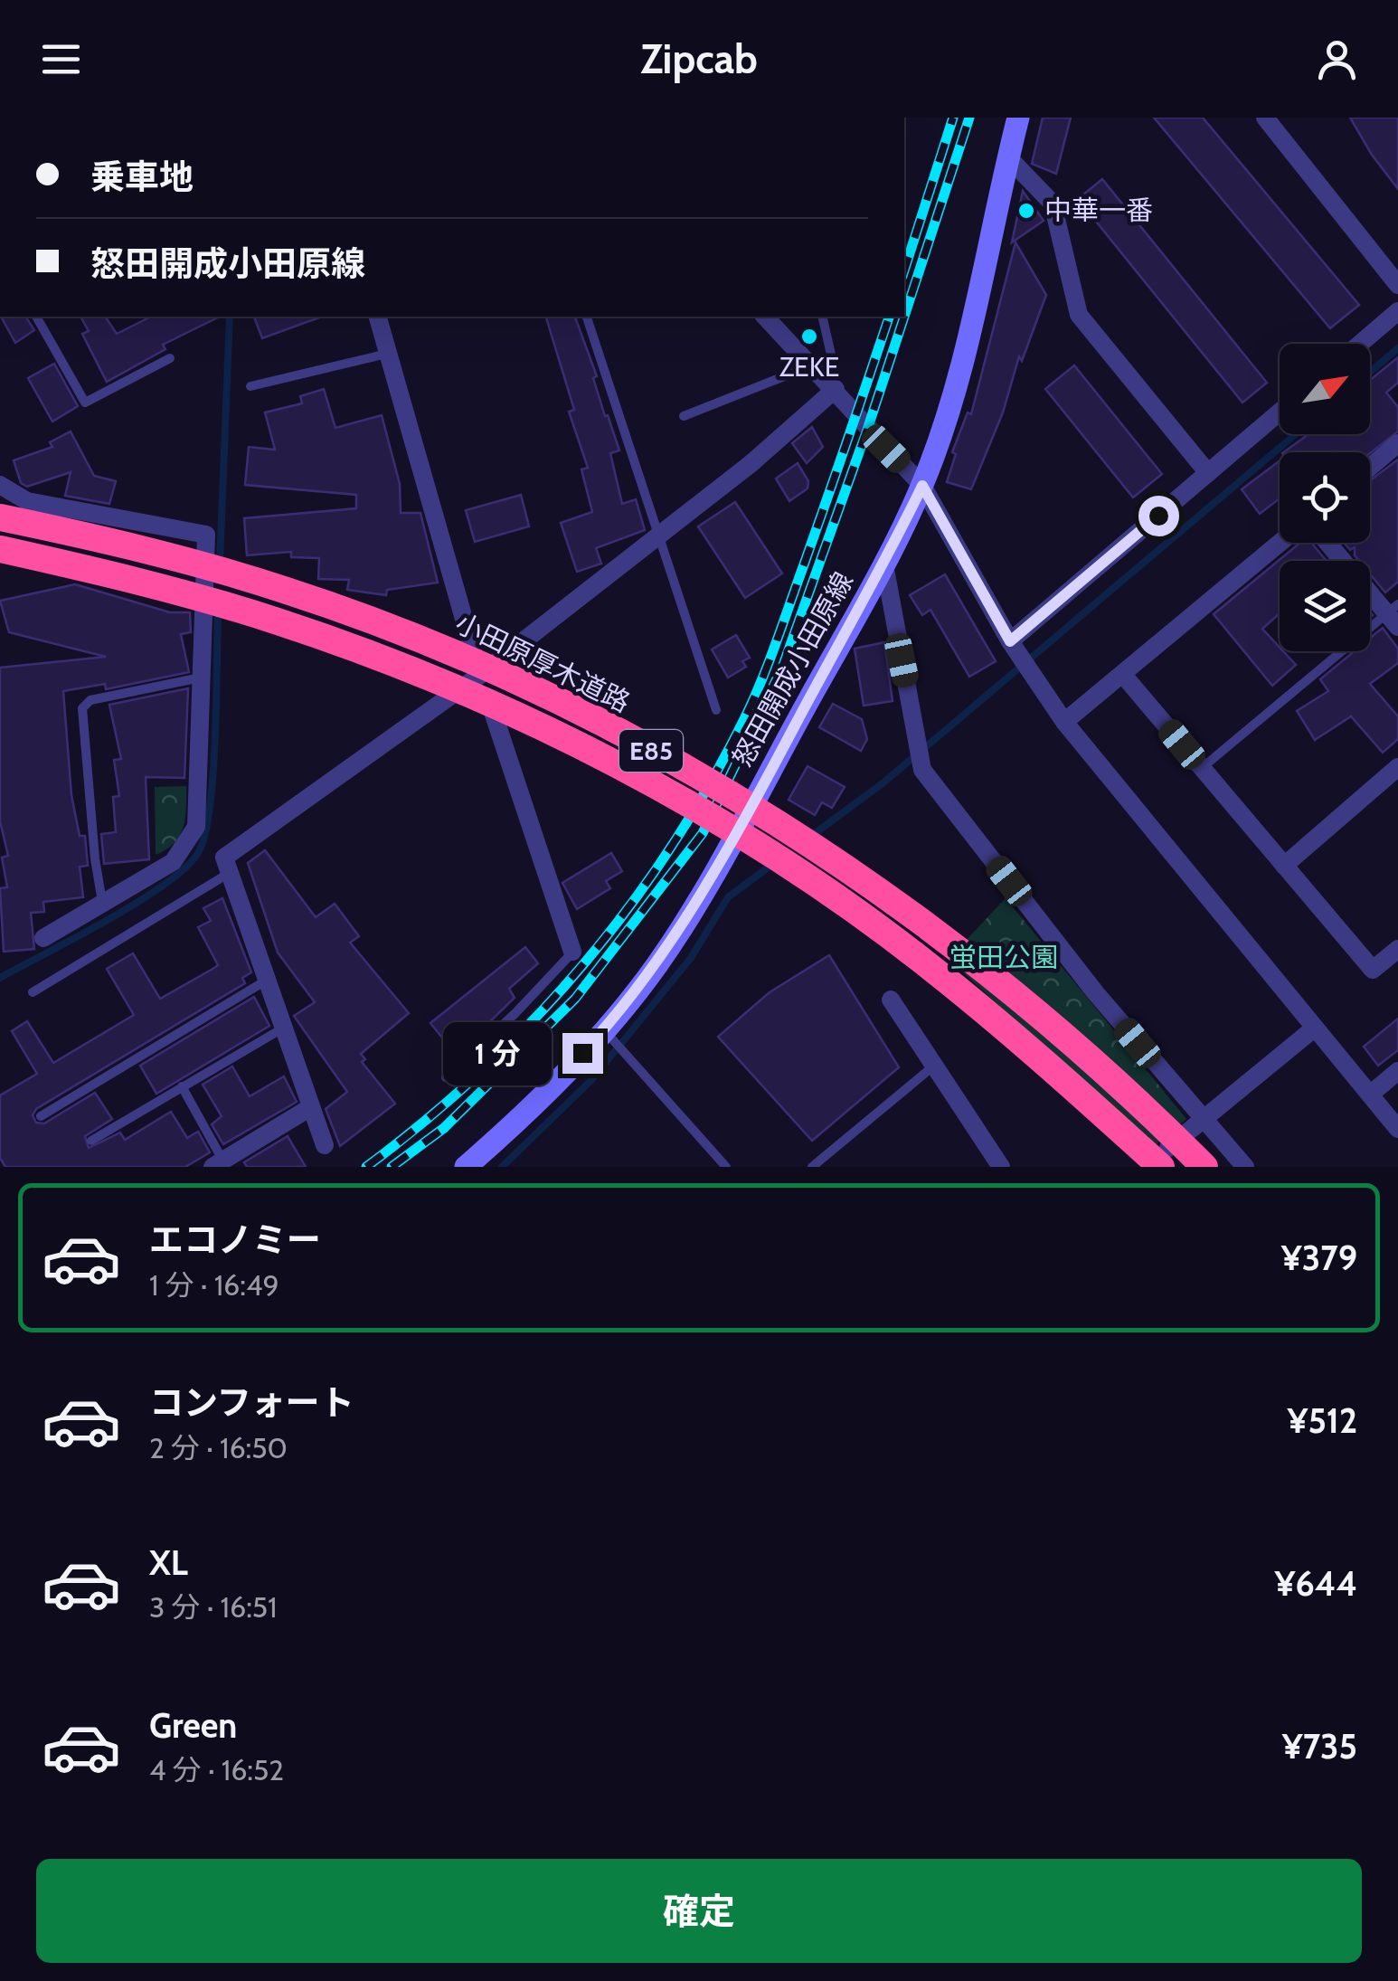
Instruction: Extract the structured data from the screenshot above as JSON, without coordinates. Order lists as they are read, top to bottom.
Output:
{
  "streets": {
    "highway": ["小田原厚木道路", "E85"],
    "main road": ["怒田開成小田原線"]
  },
  "parks": ["蛍田公園"],
  "places": ["中華一番", "ZEKE"],
  "north": "top right",
  "page": {
    "header": "Zipcab",
    "banner": ["乗車地", "怒田開成小田原線"],
    "bubble": "1 分",
    "list": [
      {
        "name": "エコノミー",
        "note": "1 分 · 16:49",
        "value": "¥379"
      },
      {
        "name": "コンフォート",
        "note": "2 分 · 16:50",
        "value": "¥512"
      },
      {
        "name": "XL",
        "note": "3 分 · 16:51",
        "value": "¥644"
      },
      {
        "name": "Green",
        "note": "4 分 · 16:52",
        "value": "¥735"
      }
    ],
    "buttons": "確定"
  }
}
